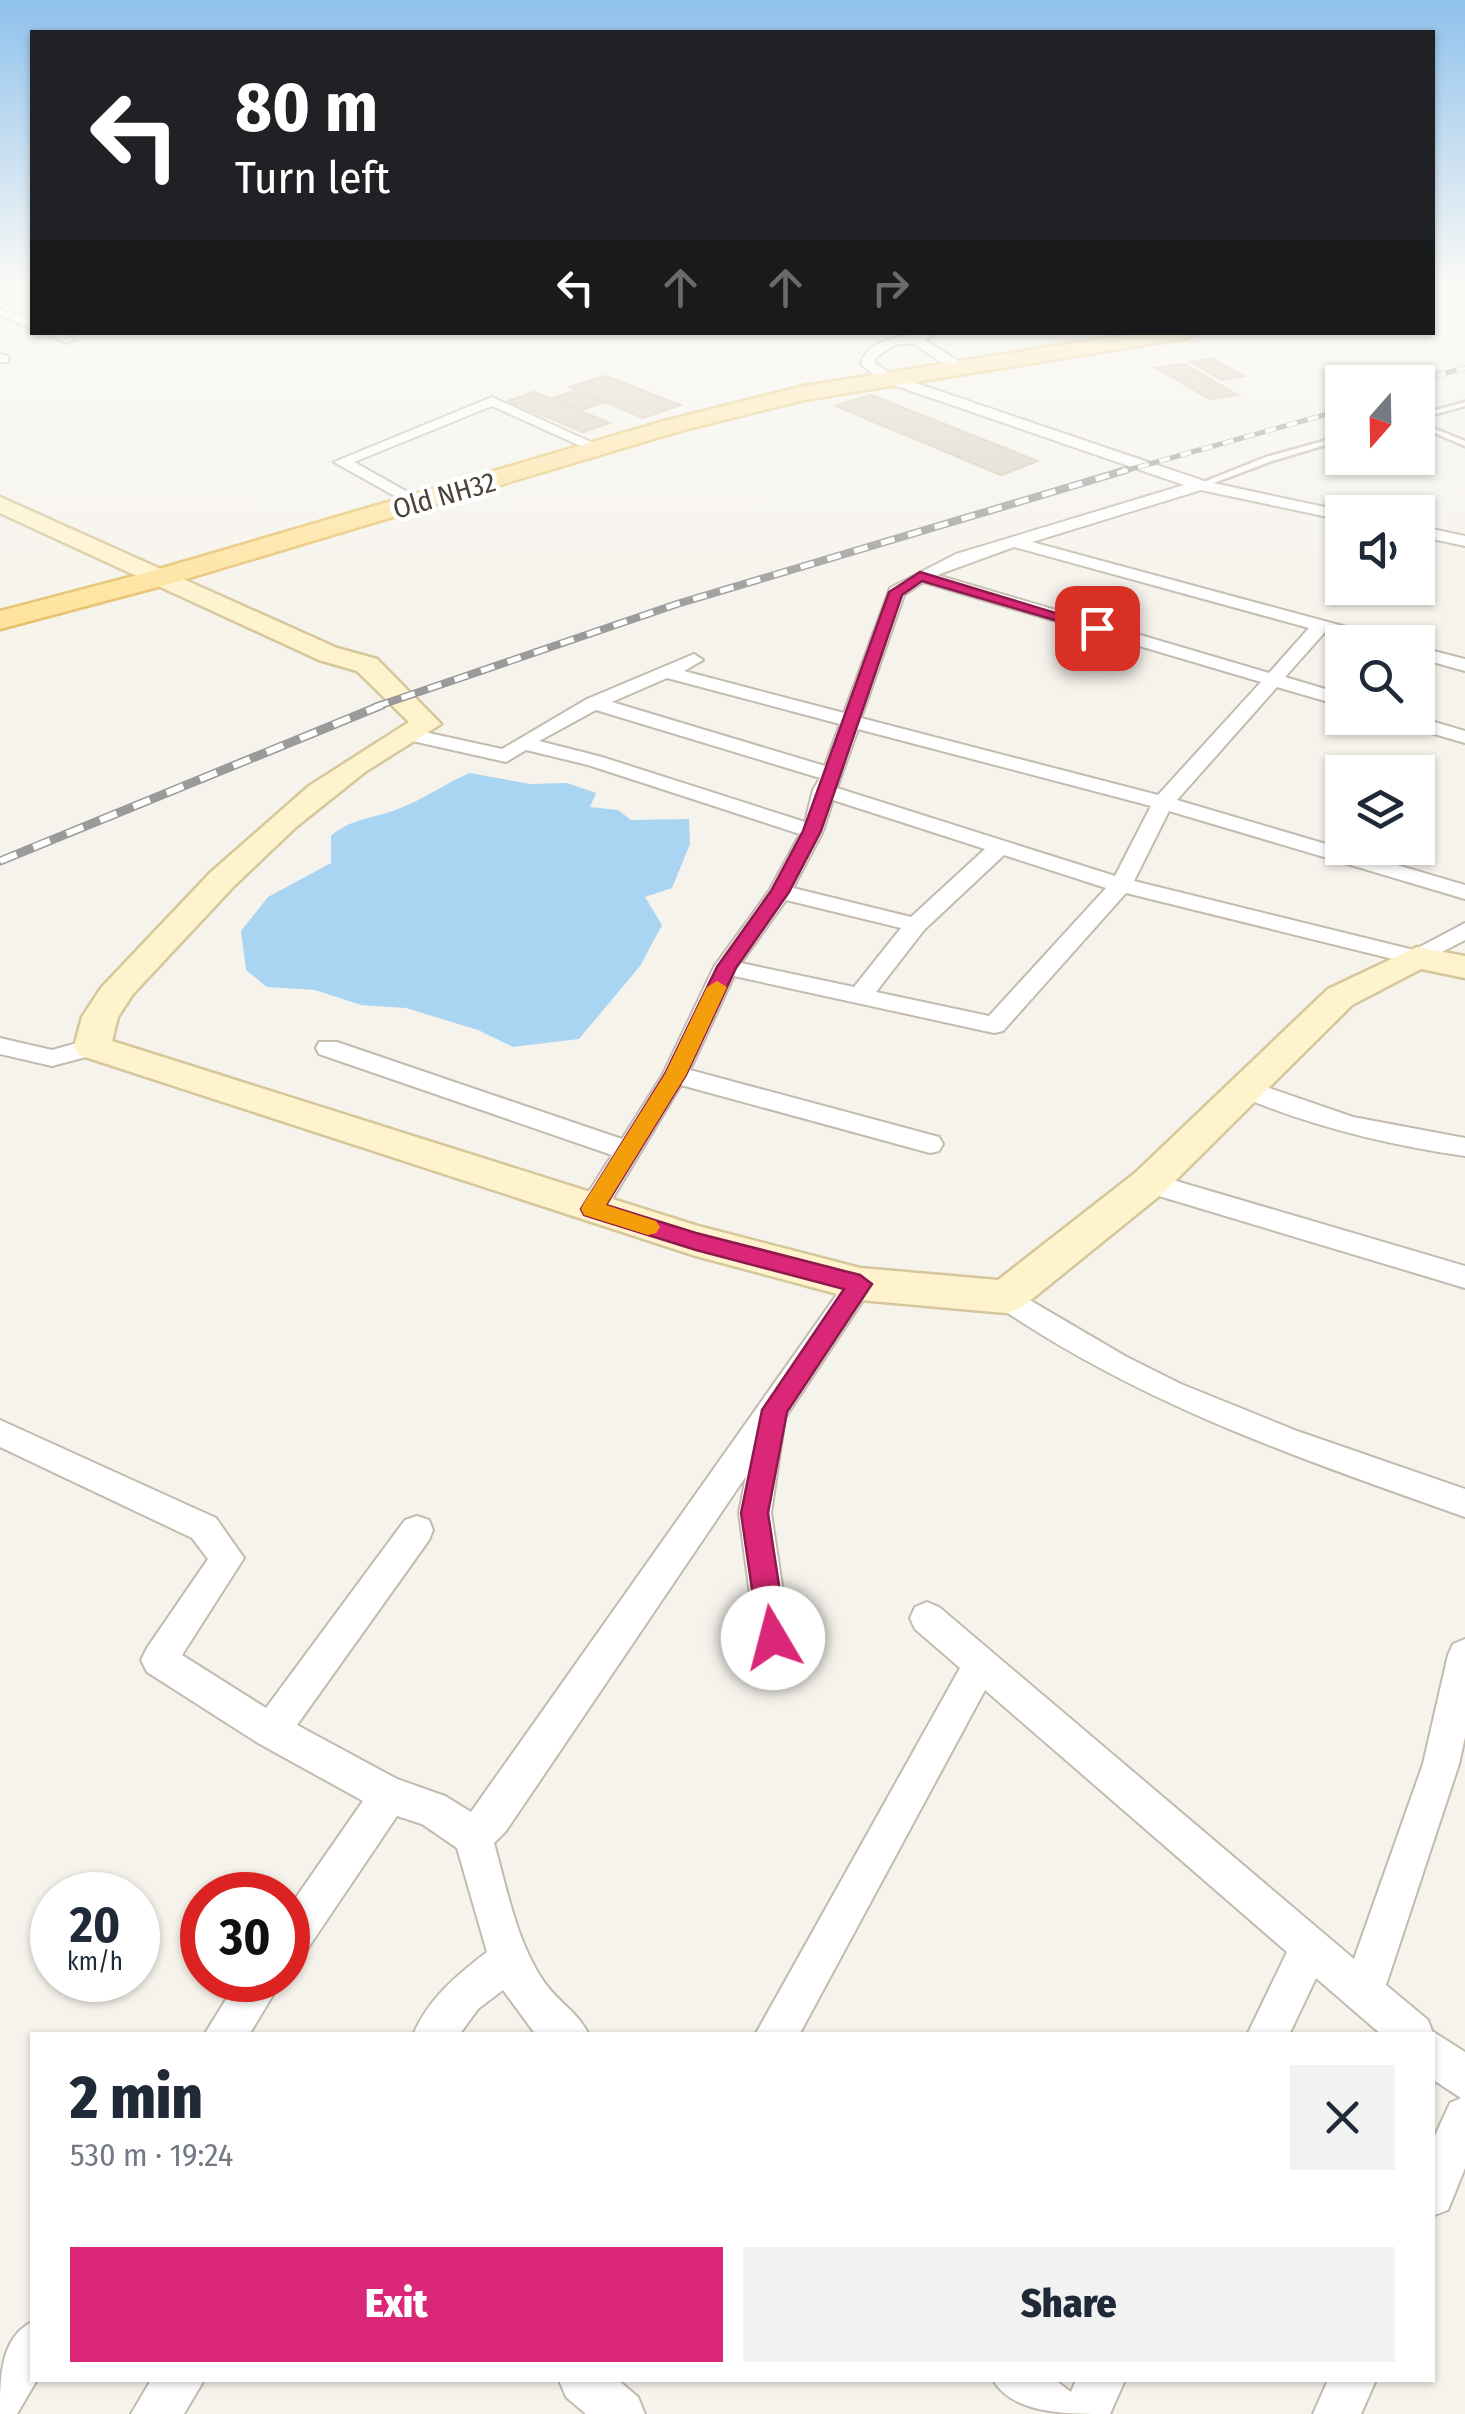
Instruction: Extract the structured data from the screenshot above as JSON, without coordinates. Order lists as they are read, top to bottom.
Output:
{
  "streets": {
    "main road": ["Old NH32"]
  },
  "north": "bottom",
  "page": {
    "turn": ["80 m", "Turn left"],
    "speed": "20 km/h",
    "limit": "30",
    "heading": ["2 min", "530 m · 19:24"],
    "buttons": ["Exit", "Share"]
  }
}
